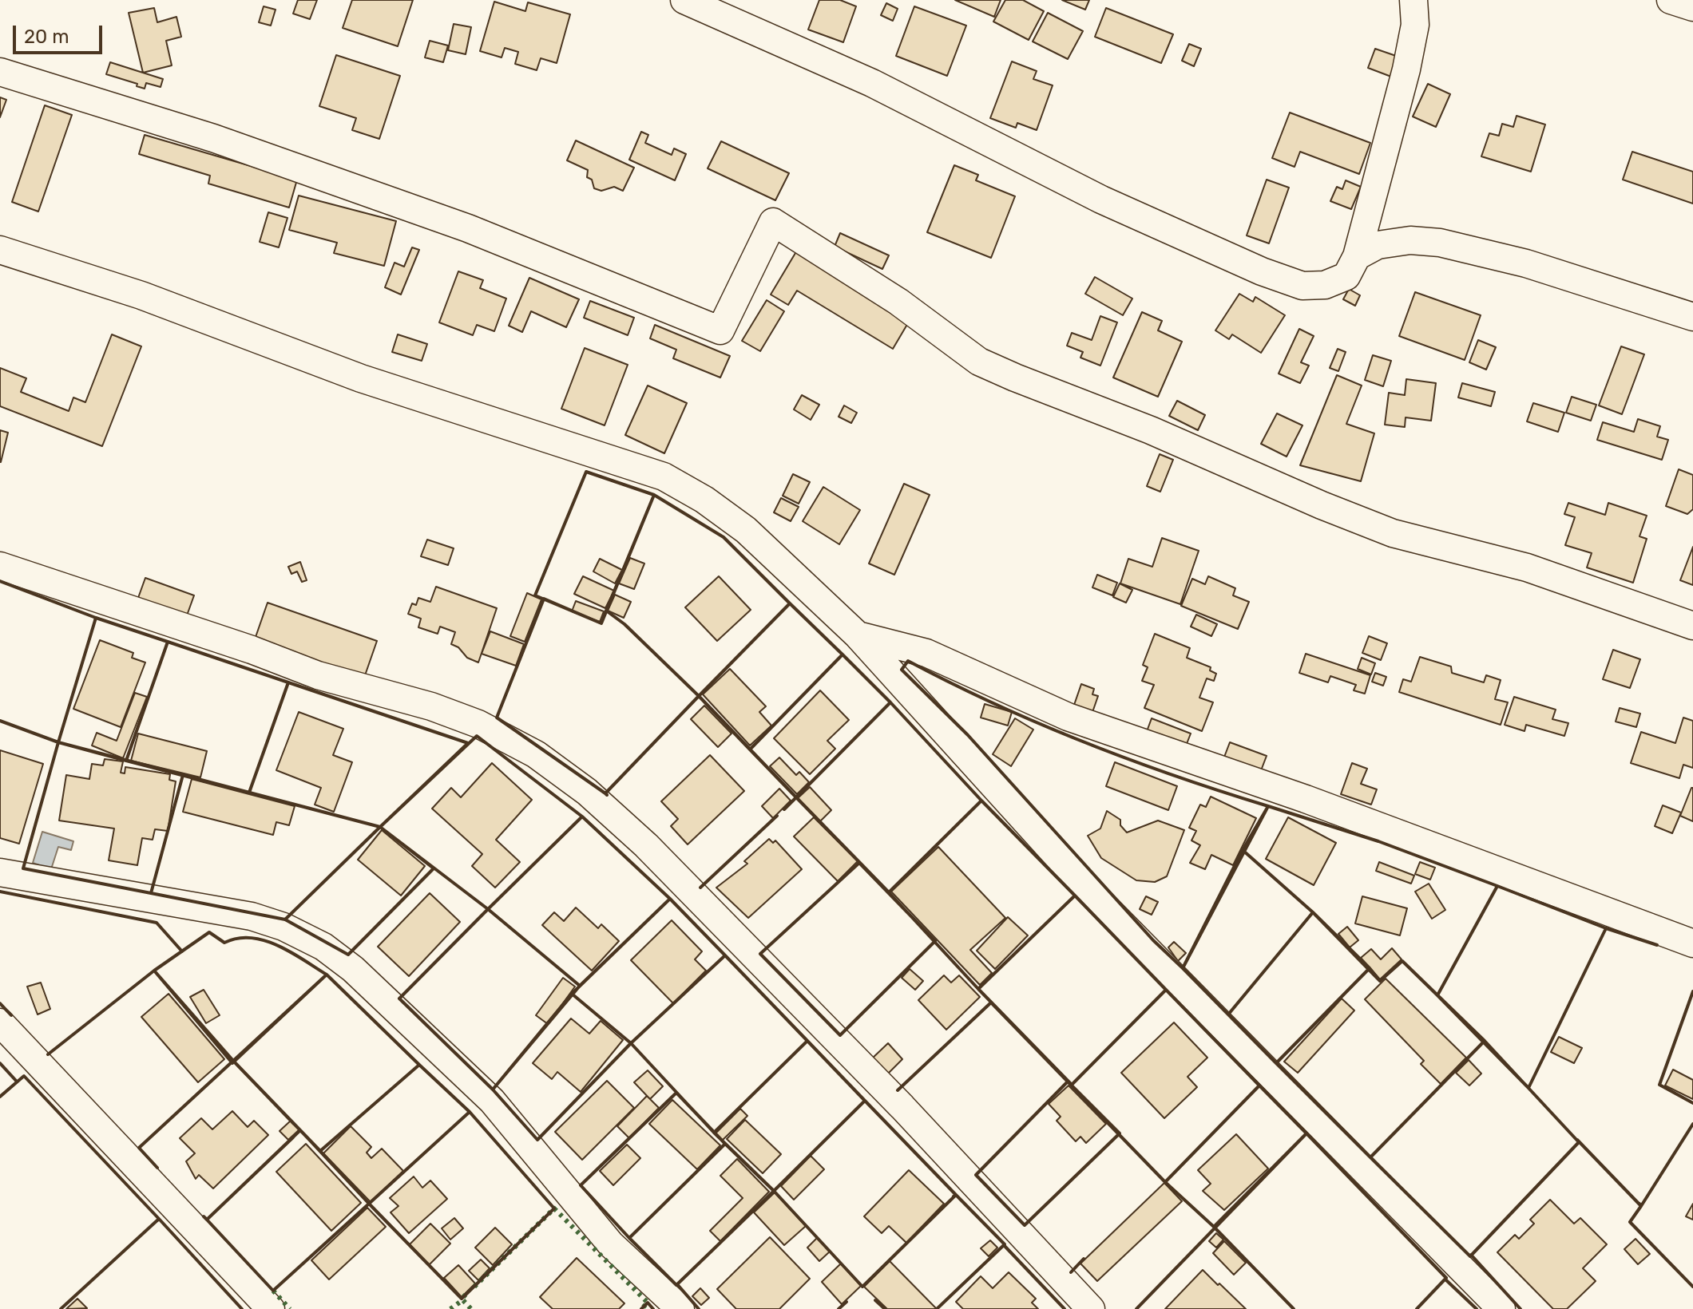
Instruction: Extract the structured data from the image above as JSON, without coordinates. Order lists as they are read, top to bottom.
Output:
{
  "scale_bar": "20 m"
}
